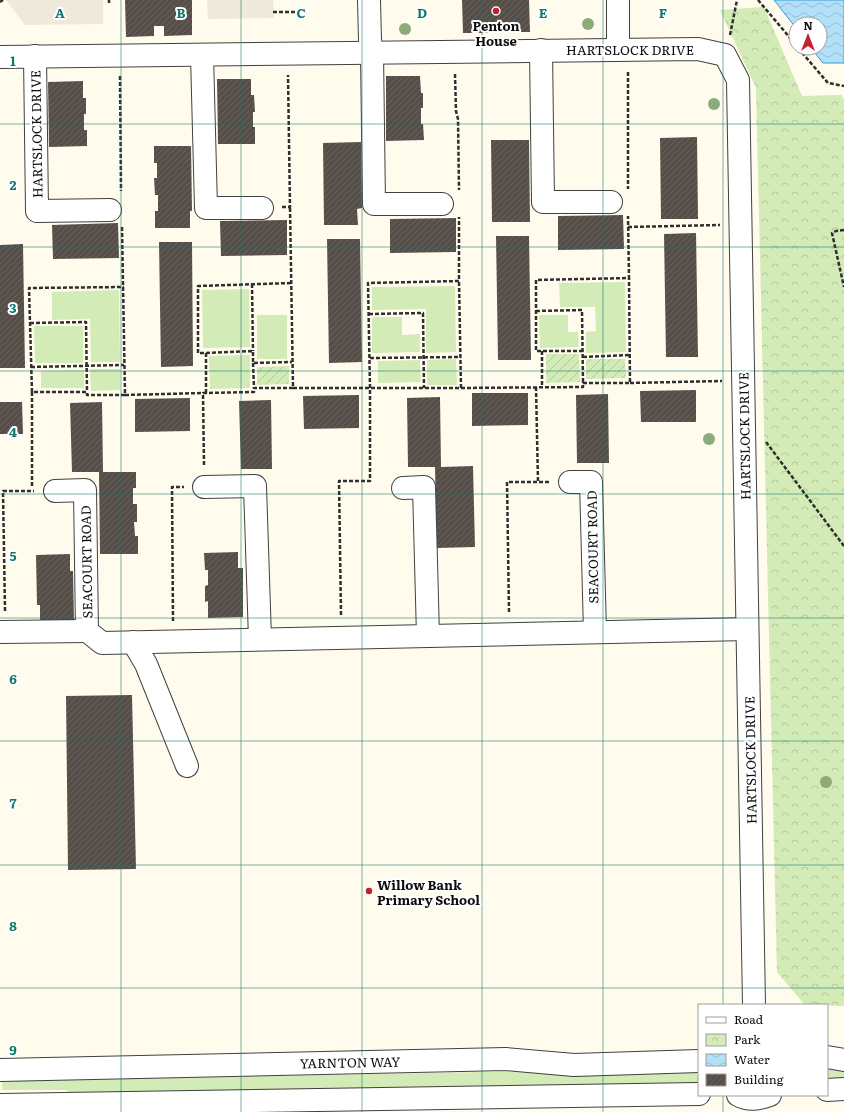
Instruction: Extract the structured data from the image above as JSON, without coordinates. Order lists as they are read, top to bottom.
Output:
{
  "streets": {
    "street": ["HARTSLOCK DRIVE", "SEACOURT ROAD", "YARNTON WAY"]
  },
  "crossings": [
    ["HARTSLOCK DRIVE", "SEACOURT ROAD"]
  ],
  "places": ["Penton House", "Willow Bank Primary School"],
  "legend": [
    "Road",
    "Park",
    "Water",
    "Building"
  ],
  "north": "top",
  "grid": {
    "columns": [
      "A",
      "B",
      "C",
      "D",
      "E",
      "F"
    ],
    "rows": [
      "1",
      "2",
      "3",
      "4",
      "5",
      "6",
      "7",
      "8",
      "9"
    ]
  }
}
